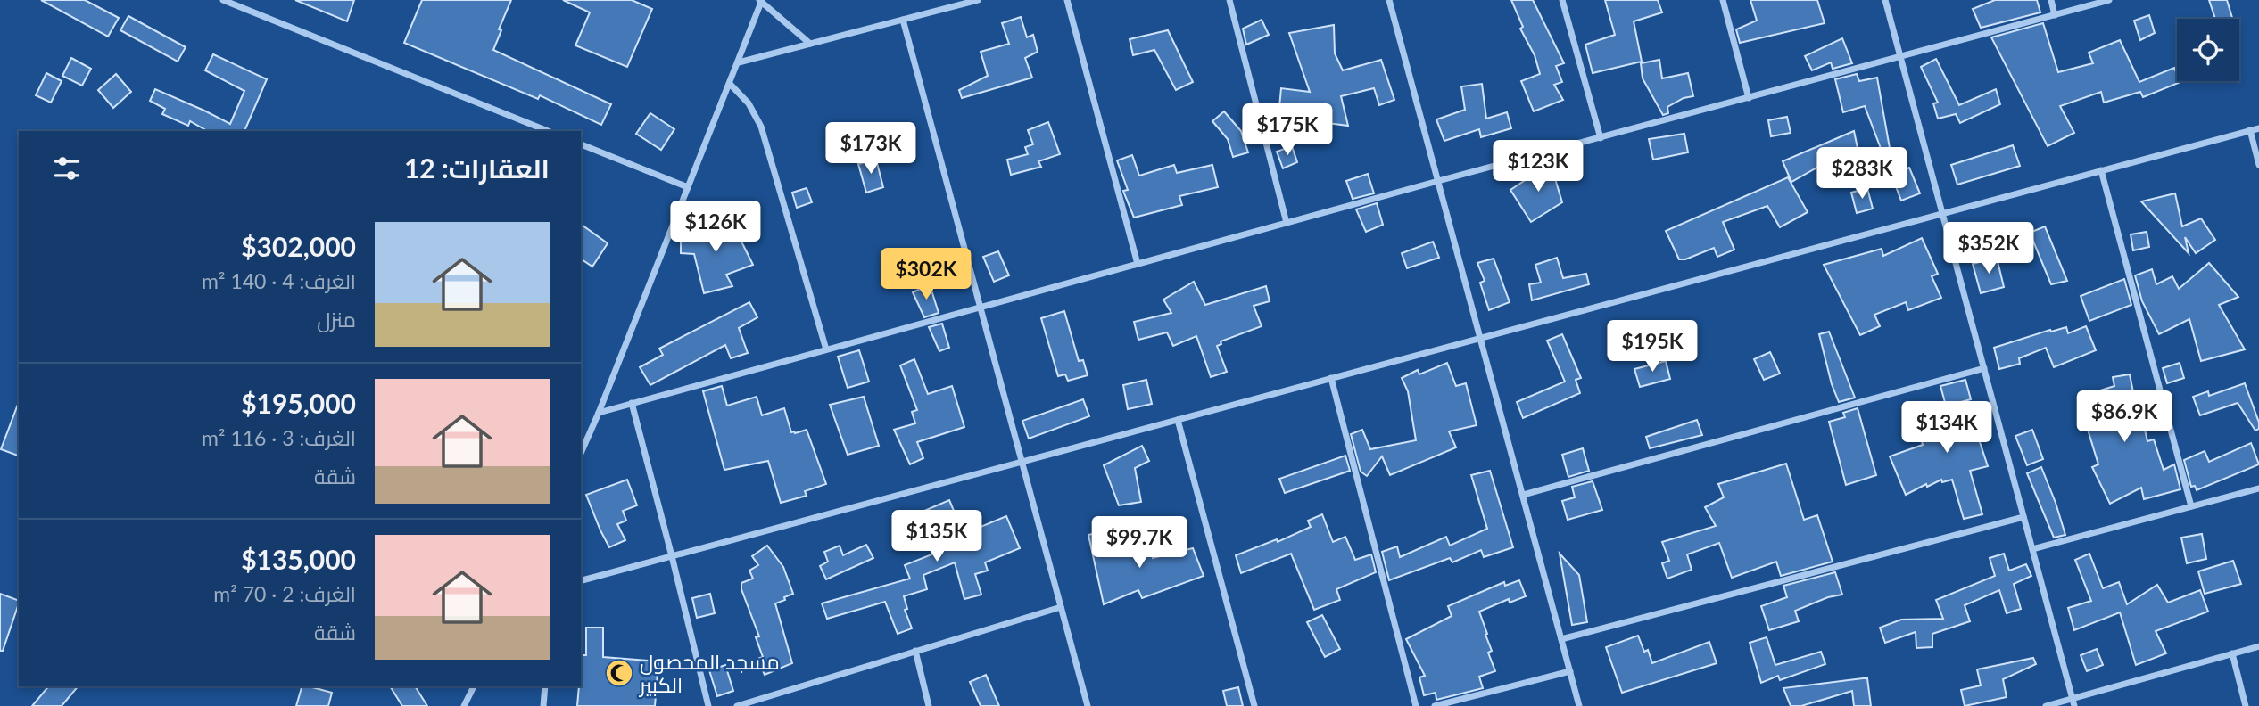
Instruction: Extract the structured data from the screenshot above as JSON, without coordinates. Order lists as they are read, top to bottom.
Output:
{
  "places": {
    "mosque": ["مسجد المحصول الكبير"]
  },
  "page": {
    "price": [
      "$175K",
      "$173K",
      "$123K",
      "$283K",
      "$126K",
      "$352K",
      "$302K",
      "$195K",
      "$86.9K",
      "$134K",
      "$135K",
      "$99.7K"
    ],
    "heading": "العقارات: 12",
    "list": [
      {
        "name": "$302,000",
        "note": "الغرف: 4 · 140 m² · منزل"
      },
      {
        "name": "$195,000",
        "note": "الغرف: 3 · 116 m² · شقة"
      },
      {
        "name": "$135,000",
        "note": "الغرف: 2 · 70 m² · شقة"
      }
    ]
  }
}
